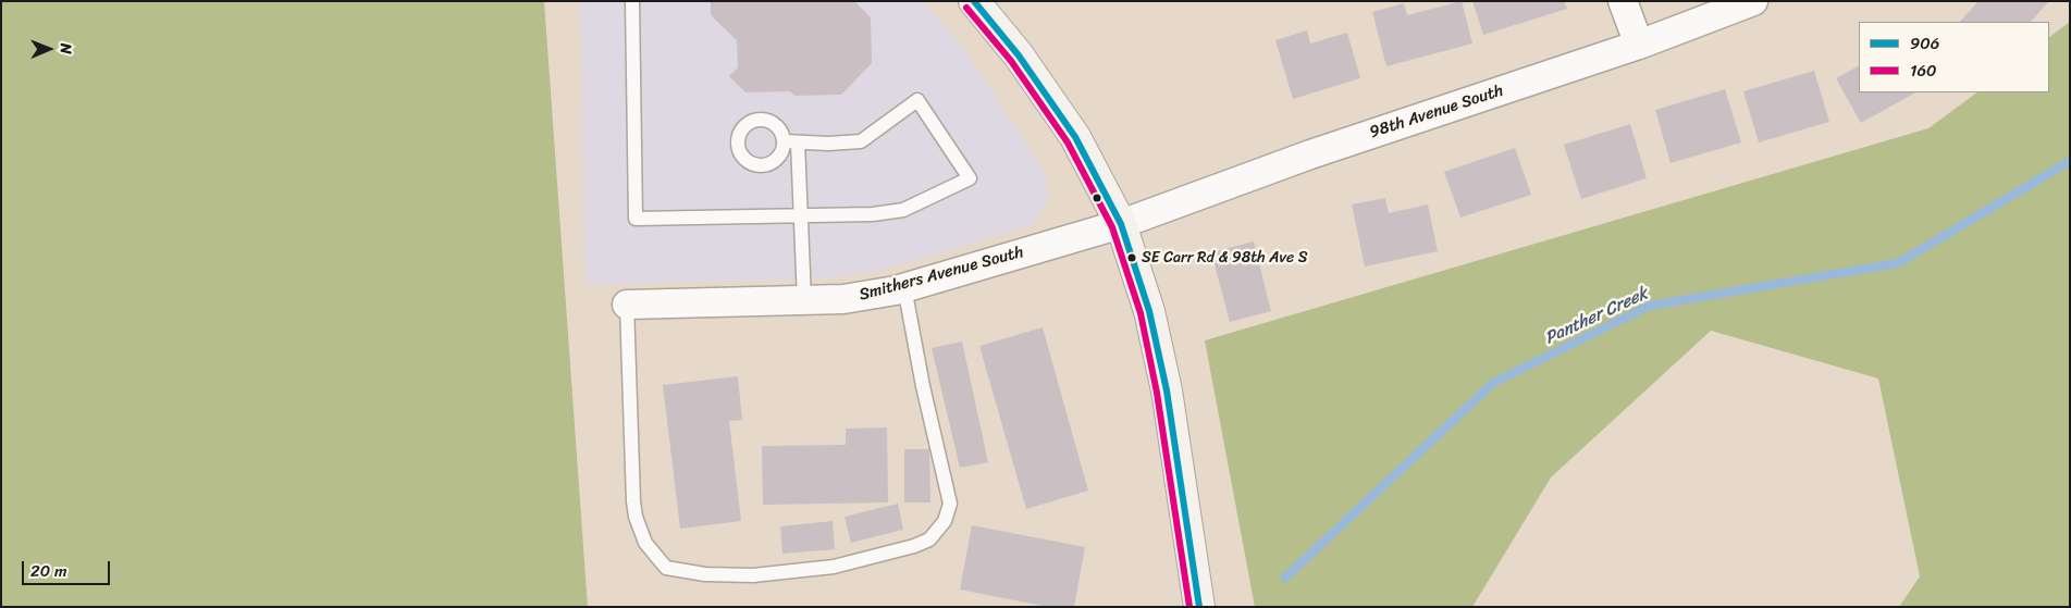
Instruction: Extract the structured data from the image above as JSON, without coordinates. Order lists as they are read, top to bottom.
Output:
{
  "streets": {
    "street": ["98th Avenue South", "Smithers Avenue South"]
  },
  "crossings": [
    ["98th Avenue South", "Smithers Avenue South"]
  ],
  "water": ["Panther Creek"],
  "places": ["SE Carr Rd & 98th Ave S"],
  "lines": ["transit line 906", "transit line 160"],
  "legend": ["906", "160"],
  "scale_bar": "20 m",
  "north": "right"
}
